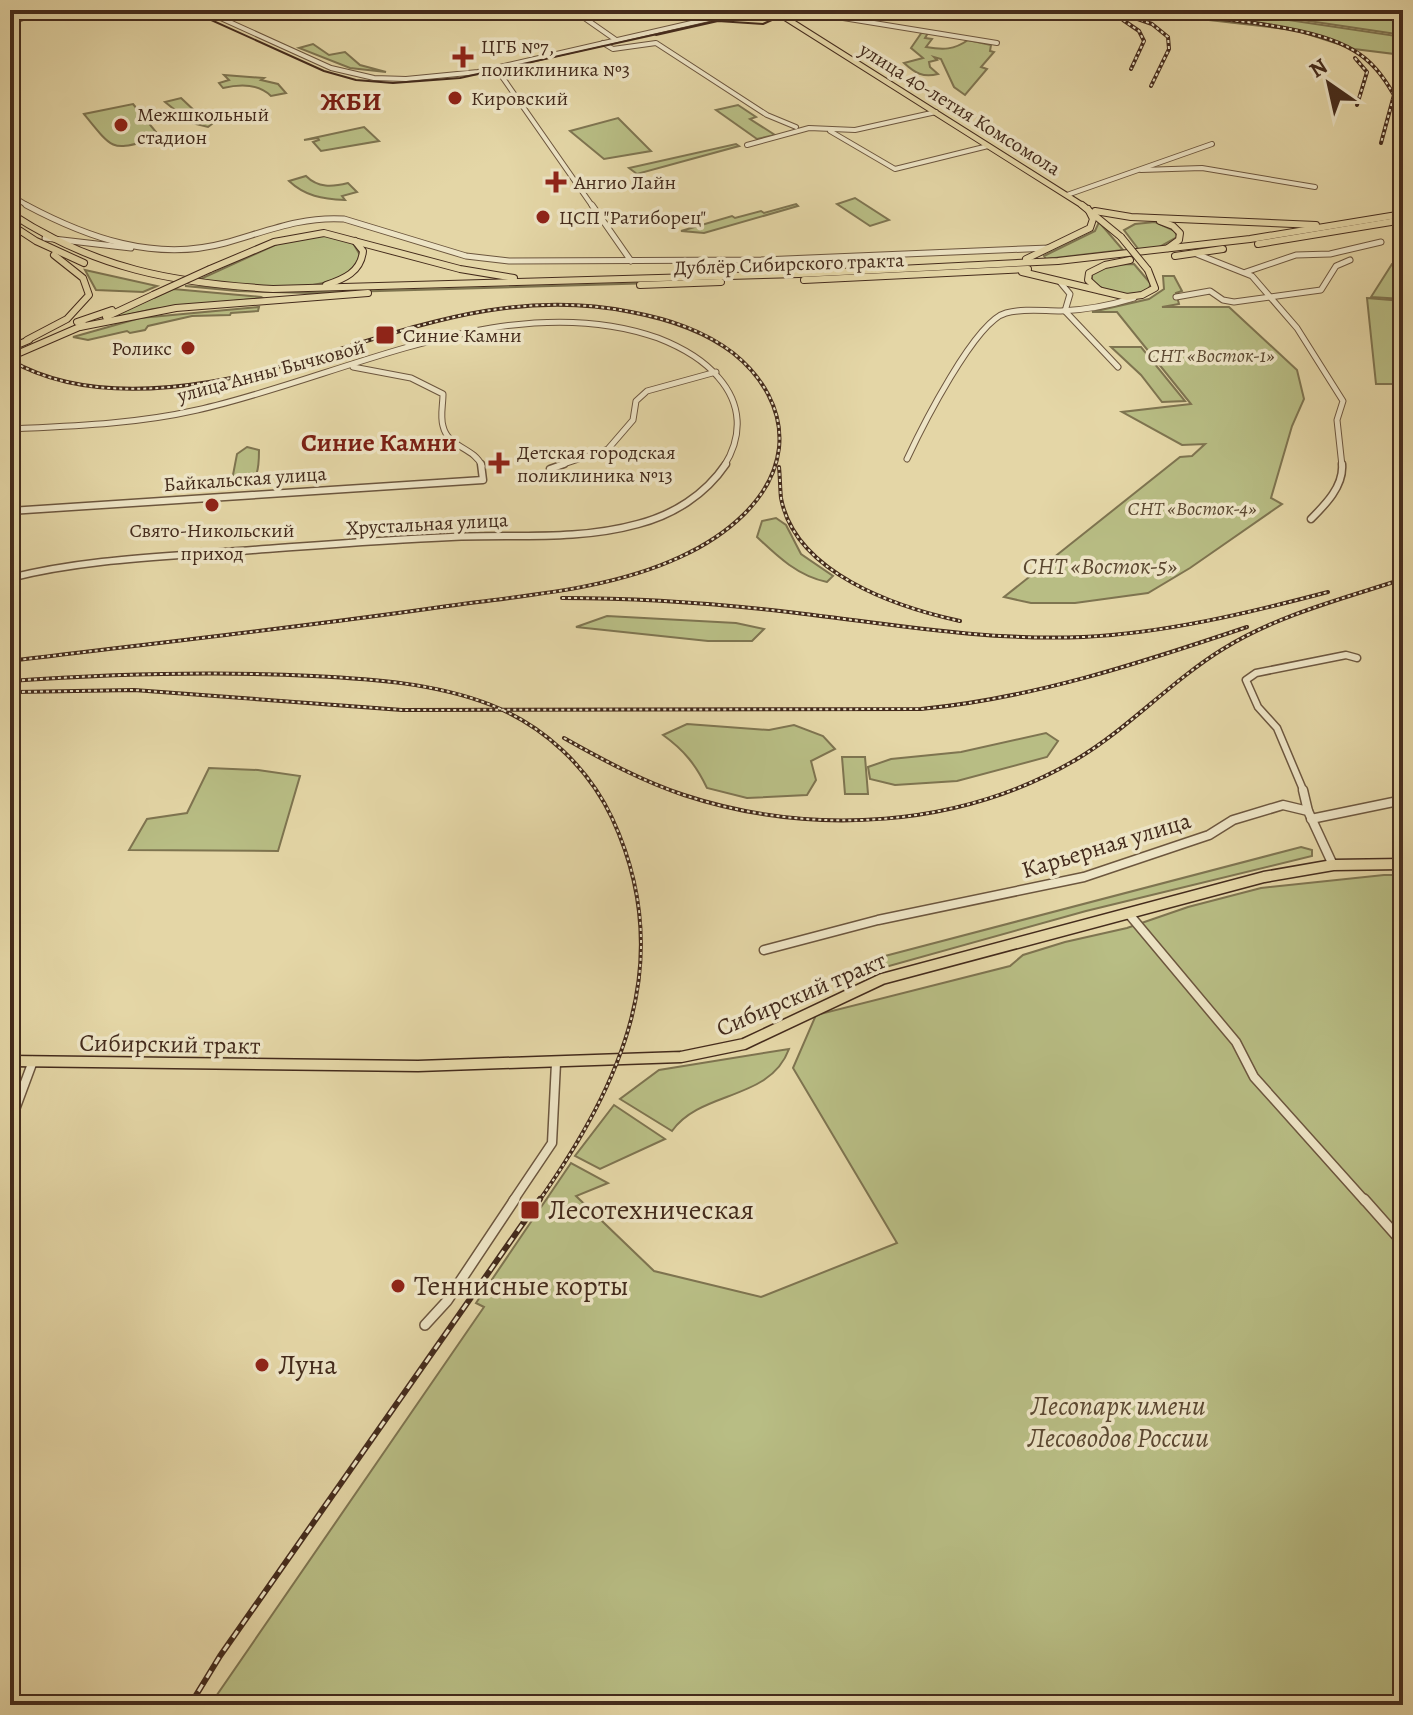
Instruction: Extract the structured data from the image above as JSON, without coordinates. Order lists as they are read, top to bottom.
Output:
{
  "streets": {
    "main road": ["улица 40-летия Комсомола", "Дублёр Сибирского тракта", "Сибирский тракт"],
    "street": [
      "улица Анны Бычковой",
      "Байкальская улица",
      "Хрустальная улица",
      "Карьерная улица"
    ]
  },
  "crossings": [
    ["улица Анны Бычковой", "Байкальская улица"],
    ["улица Анны Бычковой", "Хрустальная улица"]
  ],
  "districts": ["ЖБИ", "Синие Камни"],
  "parks": [
    "СНТ «Восток-1»",
    "СНТ «Восток-4»",
    "СНТ «Восток-5»",
    "Лесопарк имени Лесоводов России"
  ],
  "places": {
    "health": ["ЦГБ №7, поликлиника №3", "Ангио Лайн", "Детская городская поликлиника №13"],
    "other": [
      "Кировский",
      "Межшкольный стадион",
      "ЦСП \"Ратиборец\"",
      "Роликс",
      "Свято-Никольский приход",
      "Теннисные корты",
      "Луна"
    ],
    "transit": ["Синие Камни", "Лесотехническая"]
  },
  "north": "top left"
}
